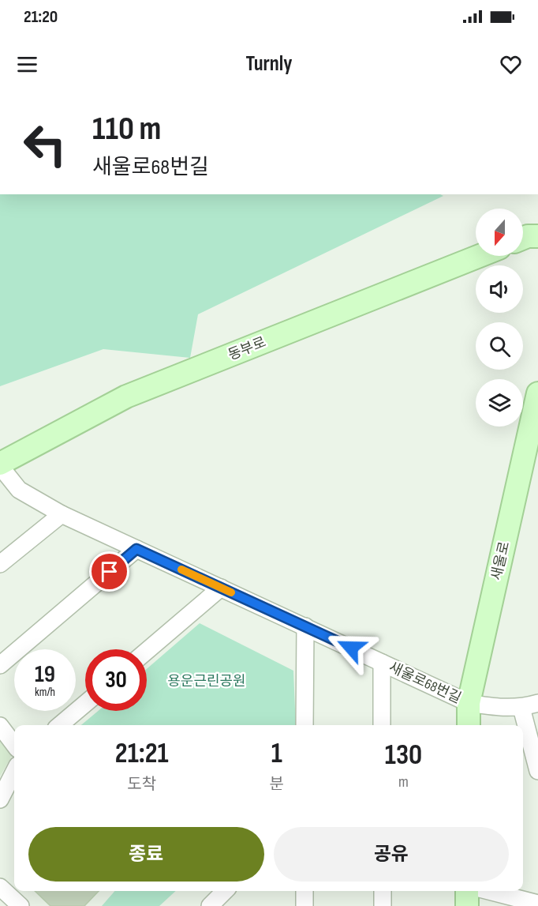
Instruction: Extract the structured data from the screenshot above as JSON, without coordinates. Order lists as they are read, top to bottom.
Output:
{
  "streets": {
    "main road": ["동부로", "새울로"],
    "street": ["새울로68번길"]
  },
  "crossings": [
    ["동부로", "새울로68번길"],
    ["새울로", "새울로68번길"]
  ],
  "parks": ["용운근린공원"],
  "north": "bottom",
  "page": {
    "status": "21:20",
    "header": "Turnly",
    "turn": ["110 m", "새울로68번길"],
    "speed": "19 km/h",
    "limit": "30",
    "eta": [
      "21:21",
      "도착",
      "1",
      "분",
      "130",
      "m"
    ],
    "buttons": ["종료", "공유"]
  }
}
